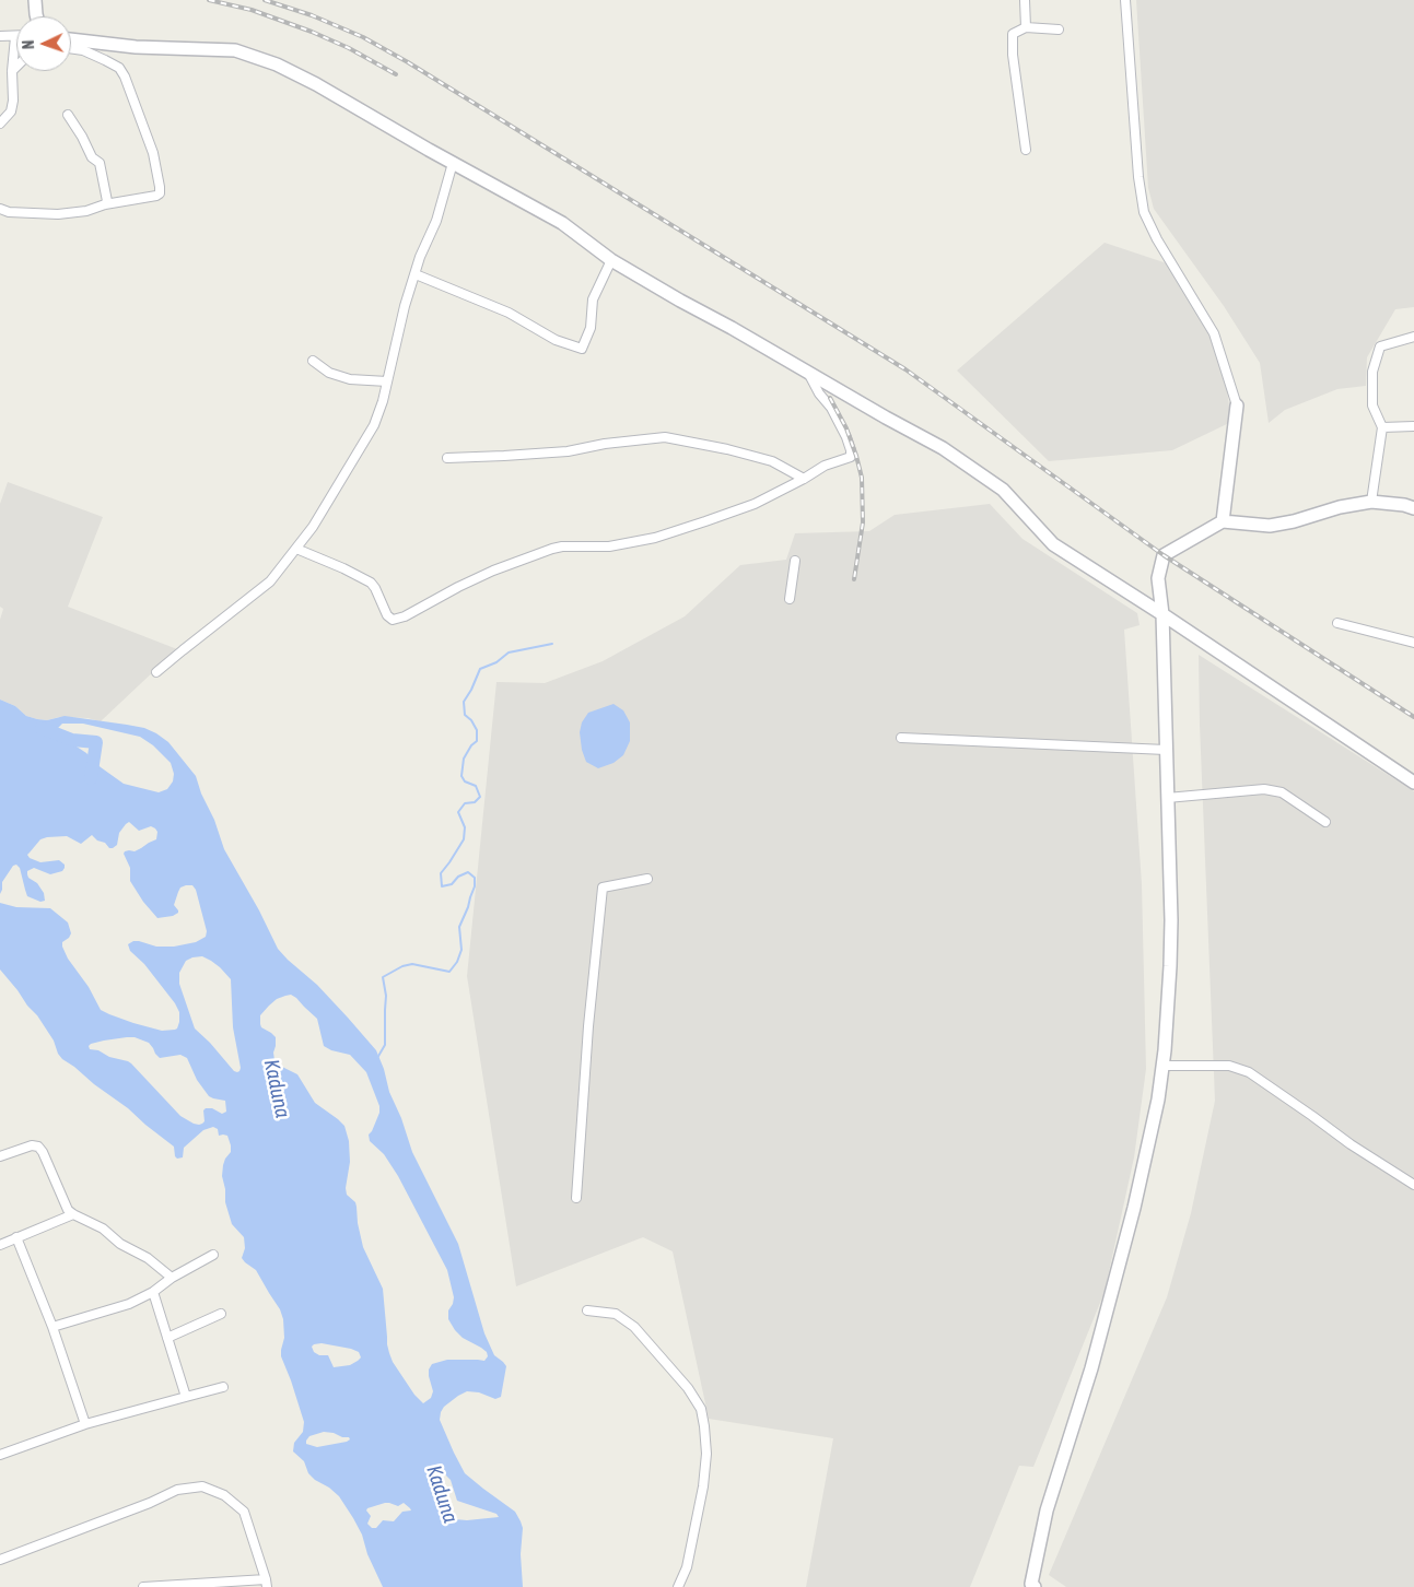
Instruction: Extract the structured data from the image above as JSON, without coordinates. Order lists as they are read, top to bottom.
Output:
{
  "water": ["Kaduna"],
  "north": "left"
}
